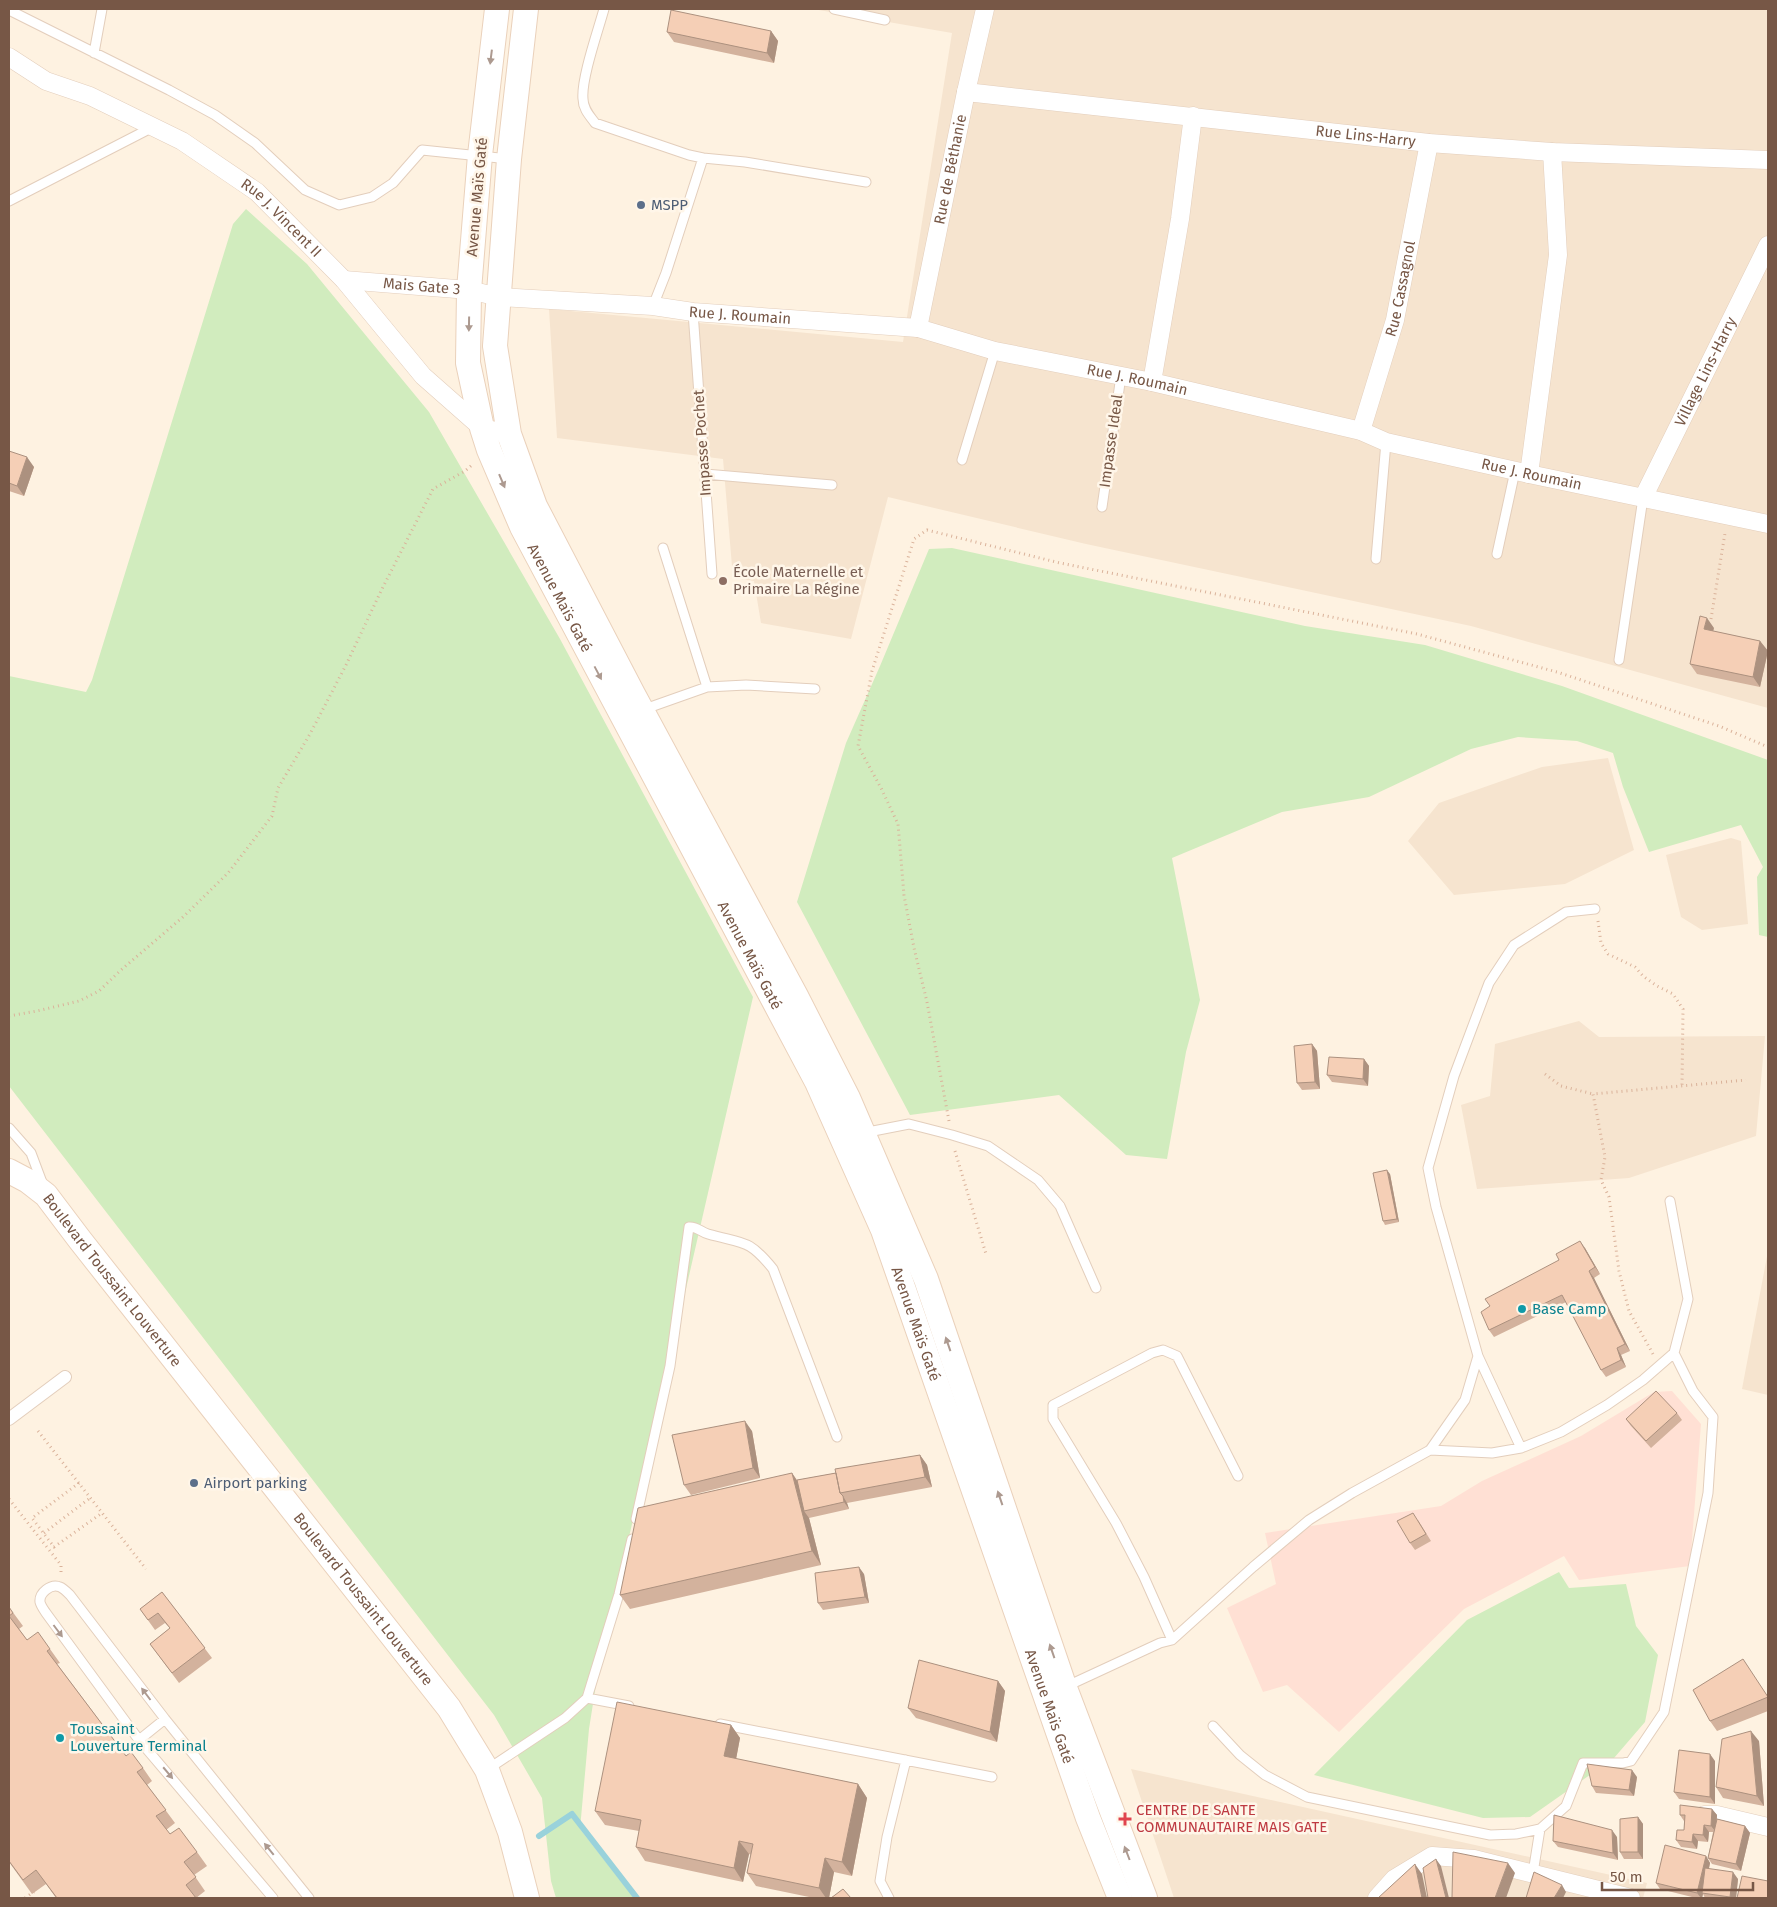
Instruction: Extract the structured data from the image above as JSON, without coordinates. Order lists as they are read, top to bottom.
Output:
{
  "streets": {
    "main road": ["Avenue Maïs Gaté", "Boulevard Toussaint Louverture"],
    "street": [
      "Rue Lins-Harry",
      "Rue de Béthanie",
      "Rue J. Vincent II",
      "Mais Gate 3",
      "Rue Cassagnol",
      "Rue J. Roumain",
      "Village Lins-Harry"
    ],
    "lane": ["Impasse Ideal", "Impasse Pochet"]
  },
  "crossings": [
    ["Rue Lins-Harry", "Rue de Béthanie"],
    ["Rue Lins-Harry", "Rue Cassagnol"],
    ["Rue de Béthanie", "Rue J. Roumain"],
    ["Avenue Maïs Gaté", "Rue J. Vincent II"],
    ["Avenue Maïs Gaté", "Mais Gate 3"],
    ["Avenue Maïs Gaté", "Rue J. Roumain"],
    ["Rue J. Vincent II", "Mais Gate 3"],
    ["Mais Gate 3", "Rue J. Roumain"],
    ["Rue Cassagnol", "Rue J. Roumain"],
    ["Rue J. Roumain", "Village Lins-Harry"],
    ["Rue J. Roumain", "Impasse Ideal"],
    ["Rue J. Roumain", "Impasse Pochet"]
  ],
  "places": {
    "other": [
      "MSPP",
      "École Maternelle et Primaire La Régine",
      "Base Camp",
      "Airport parking",
      "Toussaint Louverture Terminal"
    ],
    "health": ["CENTRE DE SANTE COMMUNAUTAIRE MAIS GATE"]
  },
  "scale_bar": "50 m"
}
